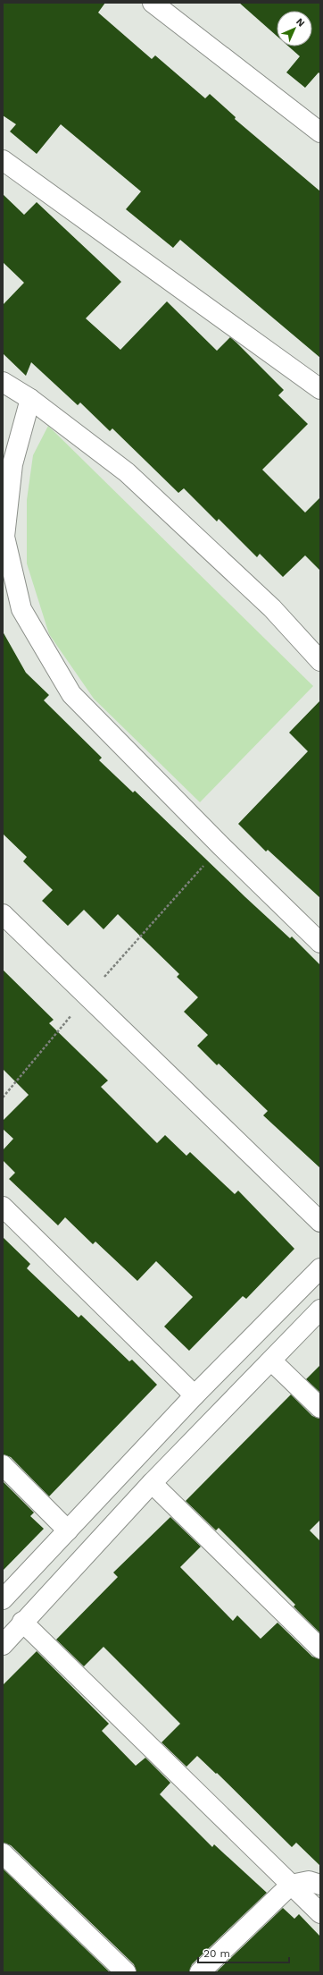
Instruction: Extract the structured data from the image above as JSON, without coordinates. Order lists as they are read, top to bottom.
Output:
{
  "scale_bar": "20 m",
  "north": "top right"
}
